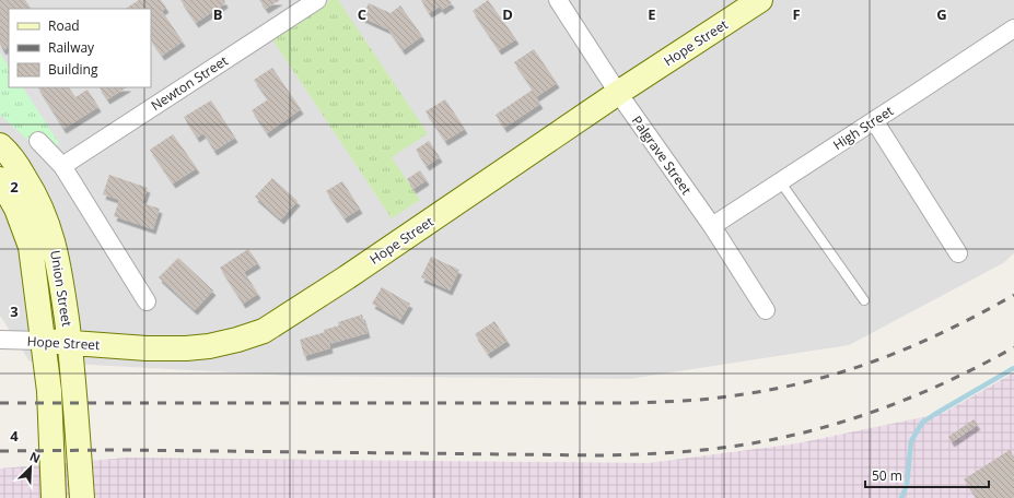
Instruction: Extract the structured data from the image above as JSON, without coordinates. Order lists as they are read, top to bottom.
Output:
{
  "streets": {
    "street": [
      "Hope Street",
      "Newton Street",
      "High Street",
      "Palgrave Street",
      "Union Street"
    ]
  },
  "crossings": [
    ["Hope Street", "Palgrave Street"],
    ["Hope Street", "Union Street"],
    ["High Street", "Palgrave Street"]
  ],
  "legend": ["Road", "Railway", "Building"],
  "scale_bar": "50 m",
  "north": "top right",
  "grid": {
    "columns": [
      "B",
      "C",
      "D",
      "E",
      "F",
      "G"
    ],
    "rows": ["2", "3", "4"]
  }
}
